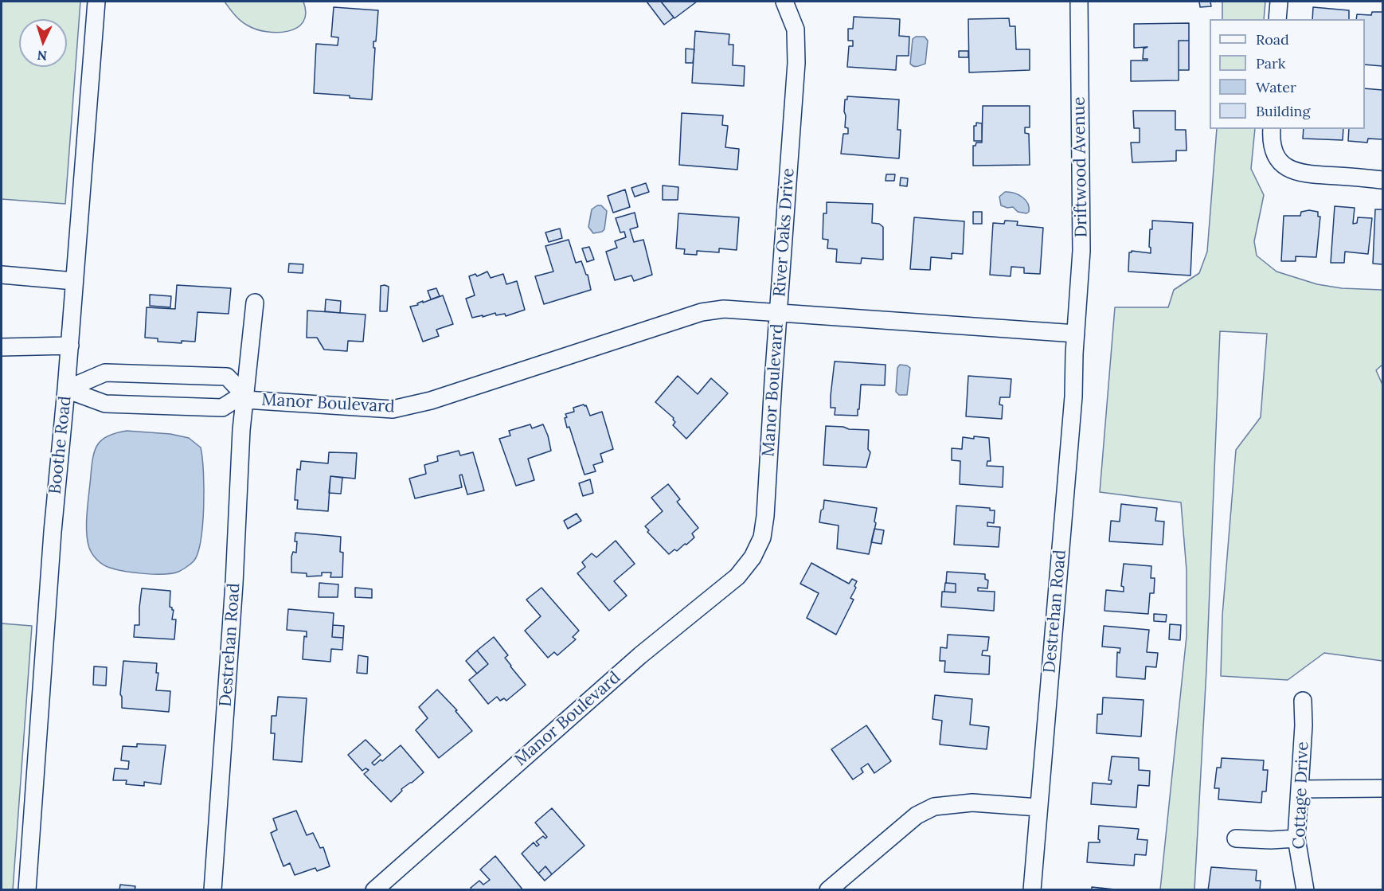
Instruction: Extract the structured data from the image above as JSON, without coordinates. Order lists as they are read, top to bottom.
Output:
{
  "streets": {
    "street": [
      "Driftwood Avenue",
      "River Oaks Drive",
      "Manor Boulevard",
      "Boothe Road",
      "Destrehan Road",
      "Cottage Drive"
    ]
  },
  "crossings": [
    ["Driftwood Avenue", "River Oaks Drive"],
    ["Driftwood Avenue", "Destrehan Road"],
    ["River Oaks Drive", "Manor Boulevard"],
    ["River Oaks Drive", "Destrehan Road"],
    ["Manor Boulevard", "Boothe Road"],
    ["Manor Boulevard", "Destrehan Road"]
  ],
  "legend": [
    "Road",
    "Park",
    "Water",
    "Building"
  ],
  "north": "bottom"
}
